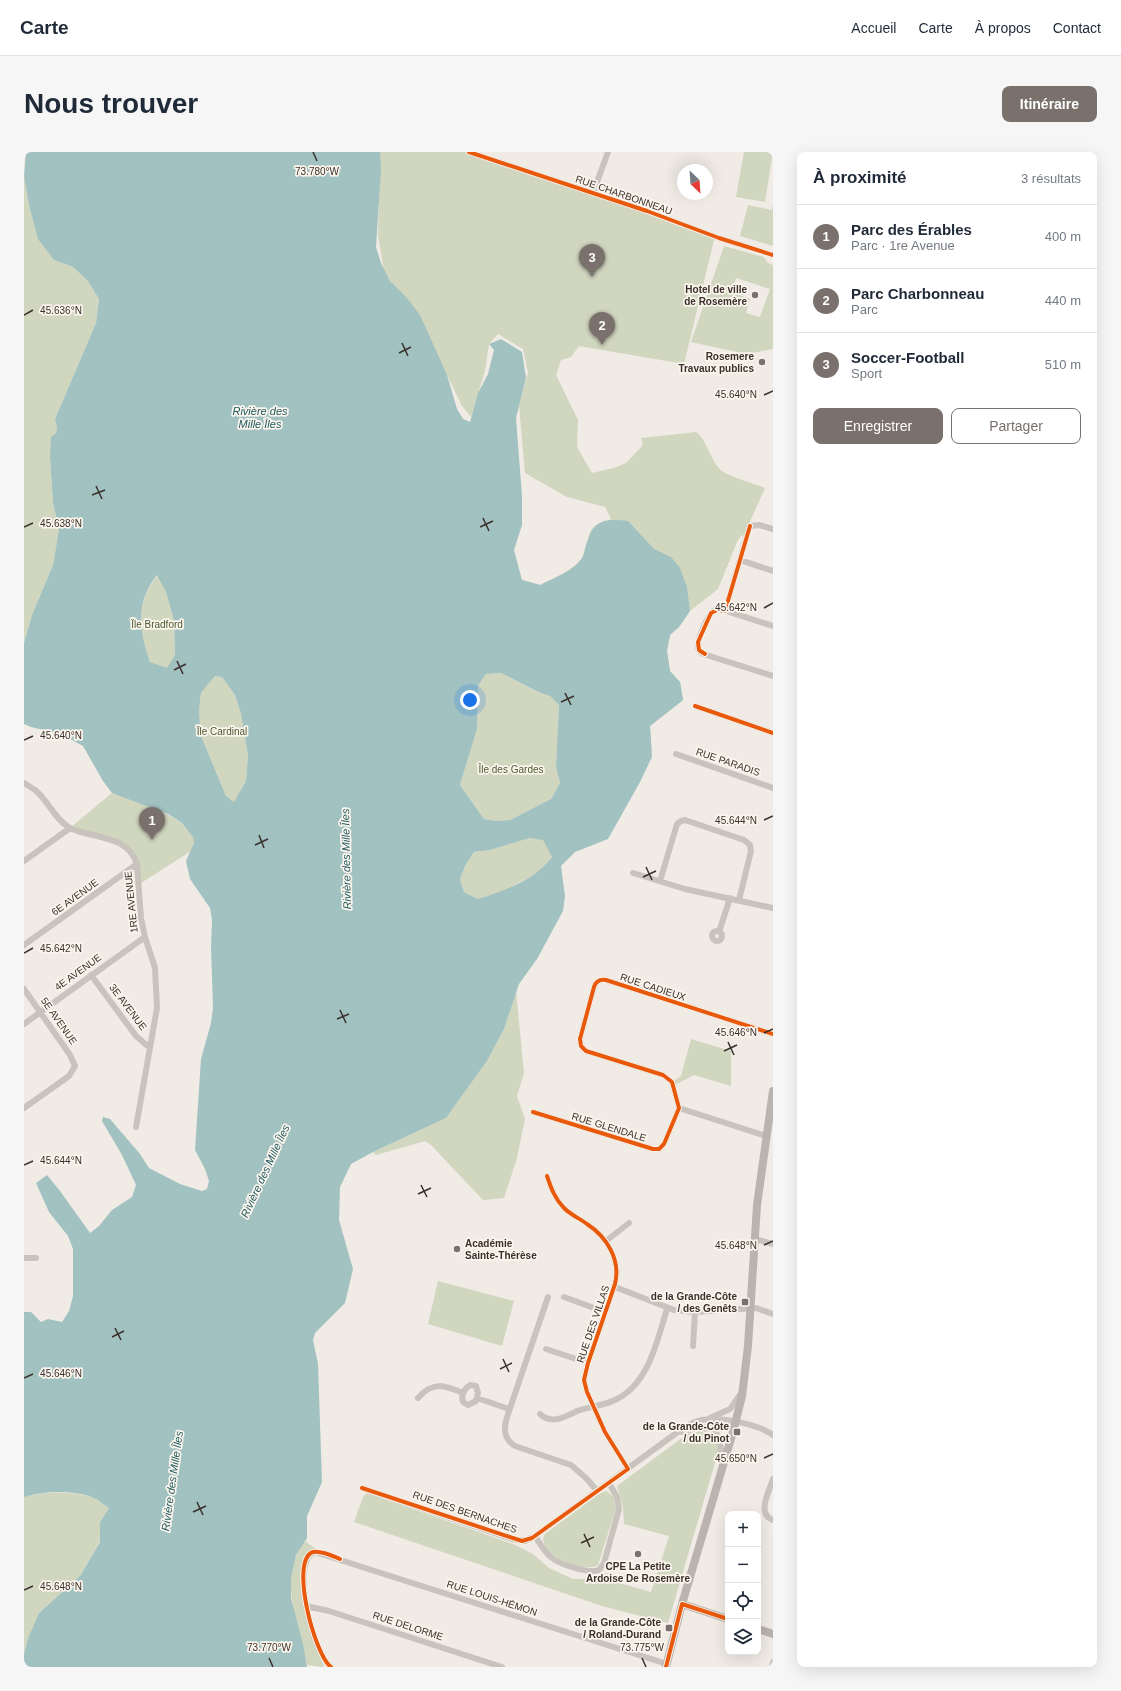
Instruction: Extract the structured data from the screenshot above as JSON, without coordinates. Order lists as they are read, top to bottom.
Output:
{
  "streets": {
    "street": [
      "RUE CHARBONNEAU",
      "RUE PARADIS",
      "6E AVENUE",
      "1RE AVENUE",
      "4E AVENUE",
      "RUE CADIEUX",
      "3E AVENUE",
      "5E AVENUE",
      "RUE GLENDALE",
      "RUE DES VILLAS",
      "RUE DES BERNACHES",
      "RUE LOUIS-HÉMON",
      "RUE DELORME"
    ]
  },
  "crossings": [
    ["6E AVENUE", "1RE AVENUE"],
    ["1RE AVENUE", "4E AVENUE"],
    ["1RE AVENUE", "3E AVENUE"],
    ["4E AVENUE", "3E AVENUE"],
    ["4E AVENUE", "5E AVENUE"],
    ["RUE CADIEUX", "RUE GLENDALE"],
    ["RUE DES VILLAS", "RUE DES BERNACHES"],
    ["RUE LOUIS-HÉMON", "RUE DELORME"]
  ],
  "water": ["Rivière des Mille Îles"],
  "parks": ["Ïle Bradford", "Ïle Cardinal", "Île des Gardes"],
  "places": {
    "other": [
      "Hotel de ville de Rosemère",
      "Rosemere Travaux publics",
      "Académie Sainte-Thérèse",
      "CPE La Petite Ardoise De Rosemère"
    ],
    "transit": ["de la Grande-Côte / des Genêts", "de la Grande-Côte / du Pinot", "de la Grande-Côte / Roland-Durand"]
  },
  "north": "bottom right",
  "page": {
    "header": "Carte",
    "nav": [
      "Accueil",
      "Carte",
      "À propos",
      "Contact"
    ],
    "buttons": [
      "Itinéraire",
      ["Enregistrer", "Partager"]
    ],
    "title": "Nous trouver",
    "heading": ["À proximité", "3 résultats"],
    "list": [
      {
        "mark": "1",
        "name": "Parc des Érables",
        "note": "Parc · 1re Avenue",
        "value": "400 m"
      },
      {
        "mark": "2",
        "name": "Parc Charbonneau",
        "note": "Parc",
        "value": "440 m"
      },
      {
        "mark": "3",
        "name": "Soccer-Football",
        "note": "Sport",
        "value": "510 m"
      }
    ],
    "pins": ["3", "2", "1"],
    "map_buttons": ["+", "−"]
  },
  "coordinates": [
    "73.780°W",
    "45.636°N",
    "45.640°N",
    "45.638°N",
    "45.642°N",
    "45.644°N",
    "45.646°N",
    "45.648°N",
    "45.650°N",
    "73.770°W",
    "73.775°W"
  ]
}
